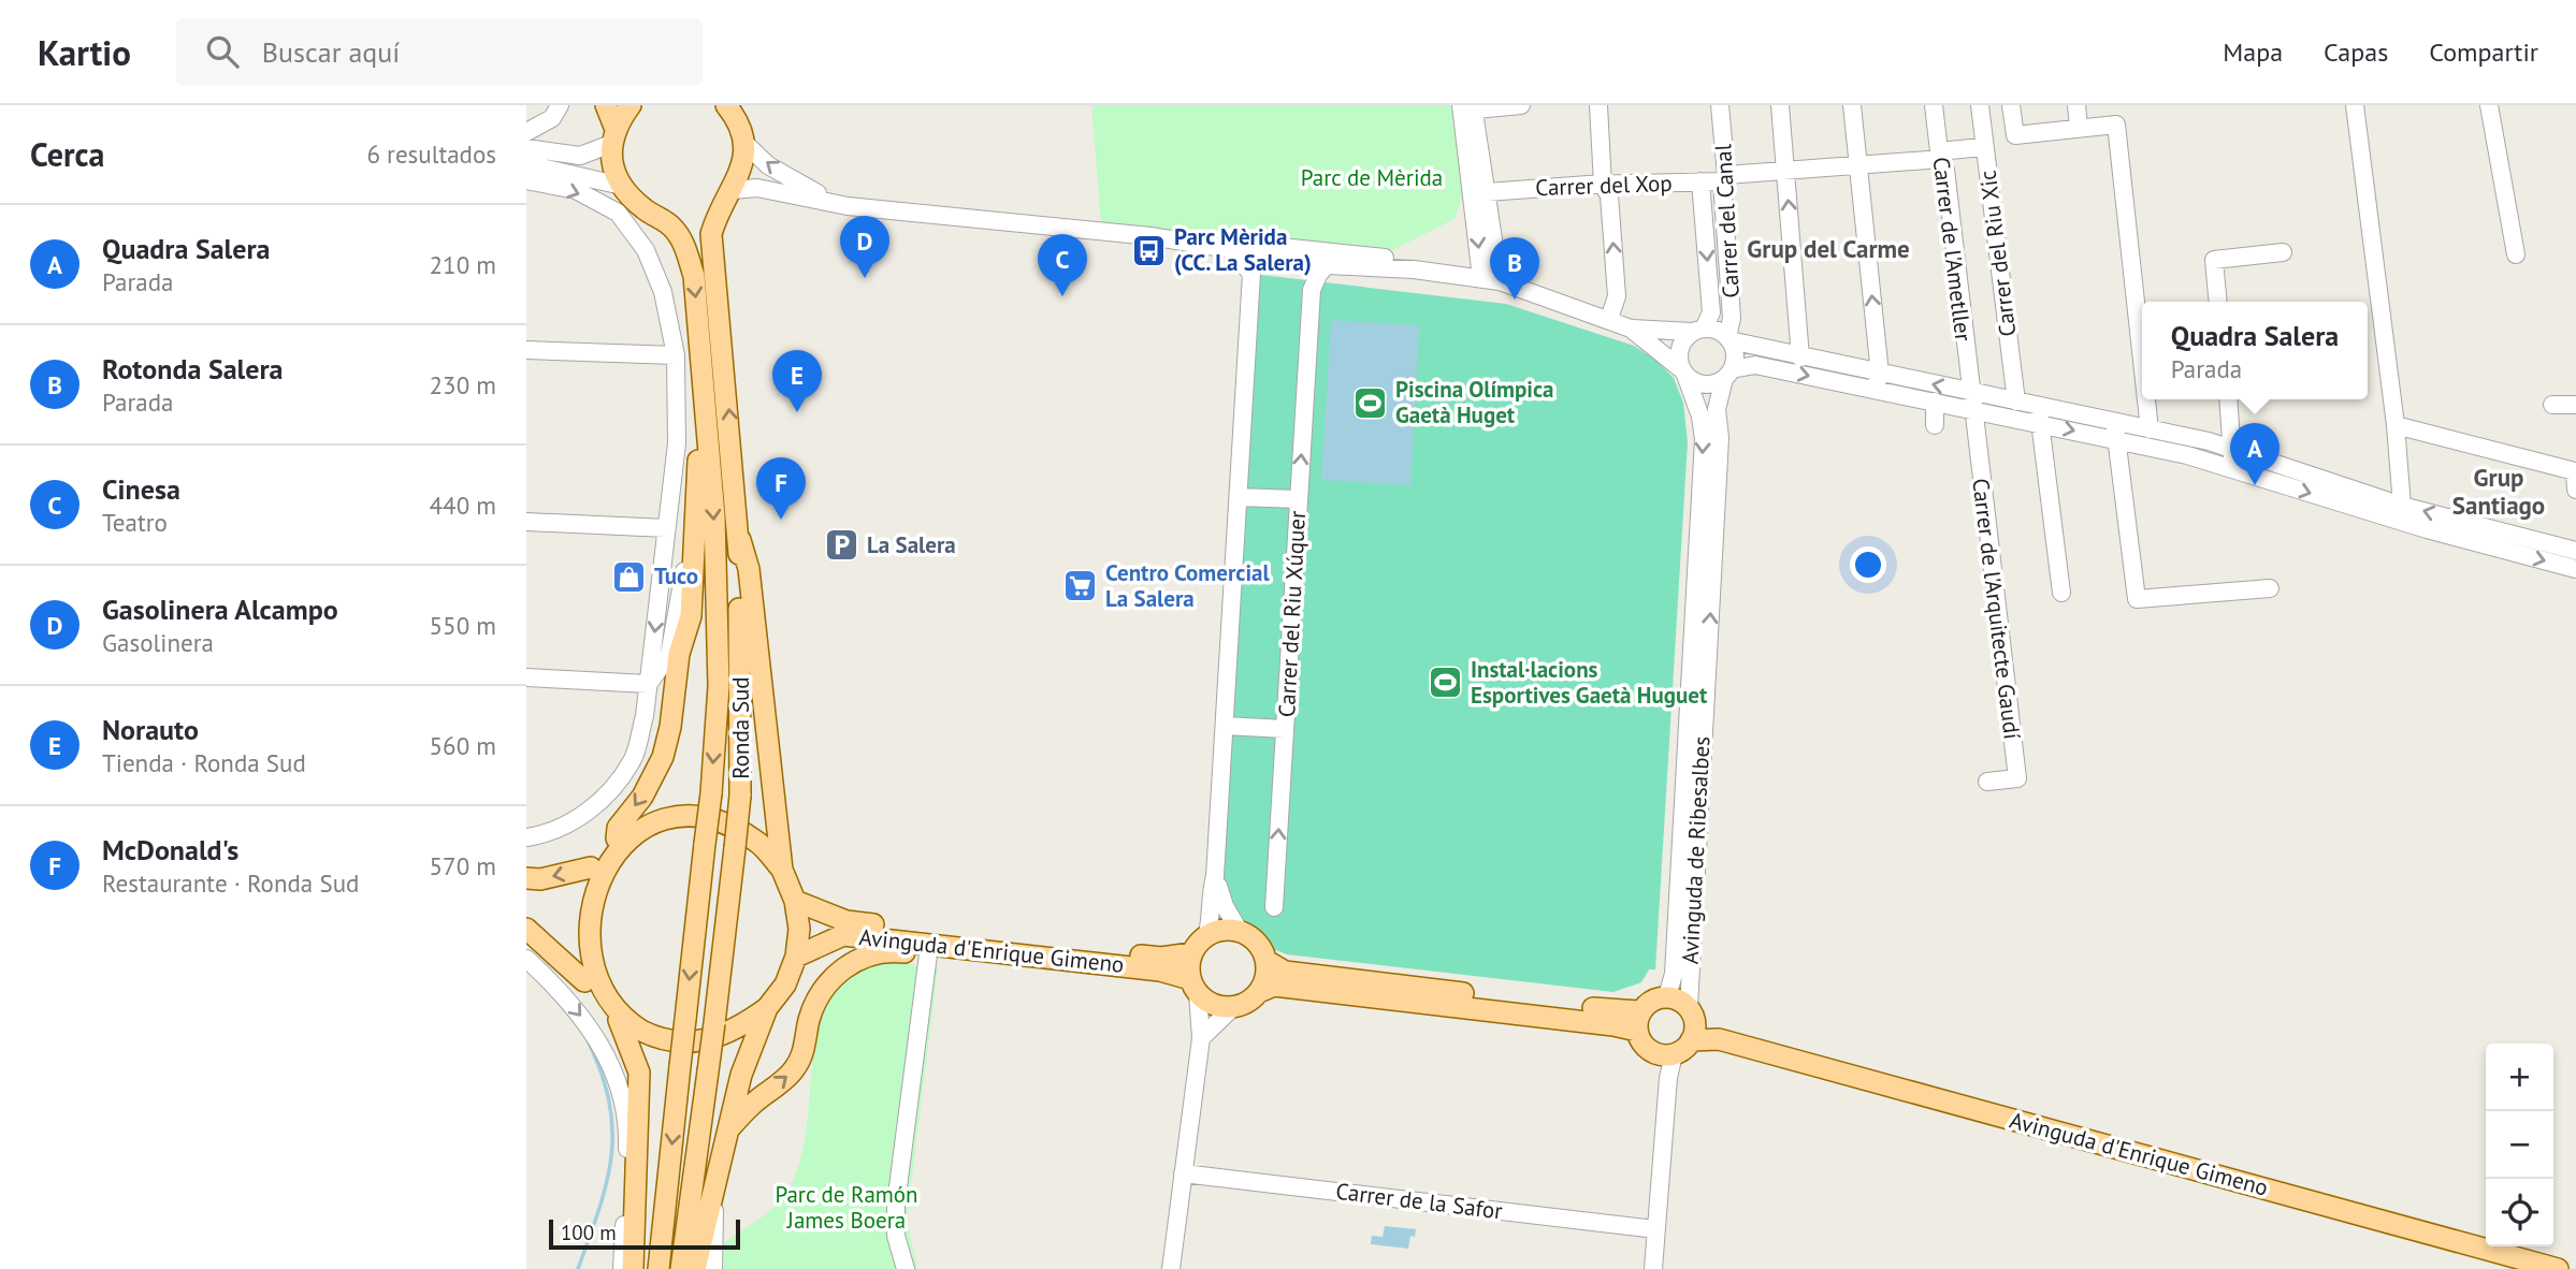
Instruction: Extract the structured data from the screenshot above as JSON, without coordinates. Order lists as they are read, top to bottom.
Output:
{
  "streets": {
    "main road": ["Ronda Sud", "Avinguda d'Enrique Gimeno"],
    "street": [
      "Carrer del Xop",
      "Carrer del Canal",
      "Carrer de l'Ametller",
      "Carrer del Riu Xic",
      "Carrer de l'Arquitecte Gaudí",
      "Carrer del Riu Xúquer",
      "Avinguda de Ribesalbes",
      "Carrer de la Safor"
    ]
  },
  "crossings": [
    ["Carrer del Xop", "Carrer del Canal"],
    ["Carrer del Xop", "Carrer de l'Ametller"],
    ["Carrer del Canal", "Avinguda de Ribesalbes"],
    ["Carrer de l'Ametller", "Carrer de l'Arquitecte Gaudí"],
    ["Avinguda de Ribesalbes", "Avinguda d'Enrique Gimeno"]
  ],
  "districts": ["Grup del Carme", "Grup Santiago"],
  "parks": ["Parc de Mèrida", "Parc de Ramón James Boera"],
  "places": {
    "bus stop": ["Parc Mèrida (CC. La Salera)"],
    "sports": ["Piscina Olímpica Gaetà Huget", "Instal·lacions Esportives Gaetà Huguet"],
    "parking": ["La Salera"],
    "shop": ["Tuco"],
    "supermarket": ["Centro Comercial La Salera"]
  },
  "scale_bar": "100 m",
  "page": {
    "header": "Kartio",
    "search": "Buscar aquí",
    "nav": ["Mapa", "Capas", "Compartir"],
    "heading": ["Cerca", "6 resultados"],
    "list": [
      {
        "mark": "A",
        "name": "Quadra Salera",
        "note": "Parada",
        "value": "210 m"
      },
      {
        "mark": "B",
        "name": "Rotonda Salera",
        "note": "Parada",
        "value": "230 m"
      },
      {
        "mark": "C",
        "name": "Cinesa",
        "note": "Teatro",
        "value": "440 m"
      },
      {
        "mark": "D",
        "name": "Gasolinera Alcampo",
        "note": "Gasolinera",
        "value": "550 m"
      },
      {
        "mark": "E",
        "name": "Norauto",
        "note": "Tienda · Ronda Sud",
        "value": "560 m"
      },
      {
        "mark": "F",
        "name": "McDonald's",
        "note": "Restaurante · Ronda Sud",
        "value": "570 m"
      }
    ],
    "pins": [
      "D",
      "C",
      "B",
      "E",
      "A",
      "F"
    ],
    "popup": ["Quadra Salera", "Parada"],
    "map_buttons": ["+", "−"],
    "scale": "100 m"
  }
}
